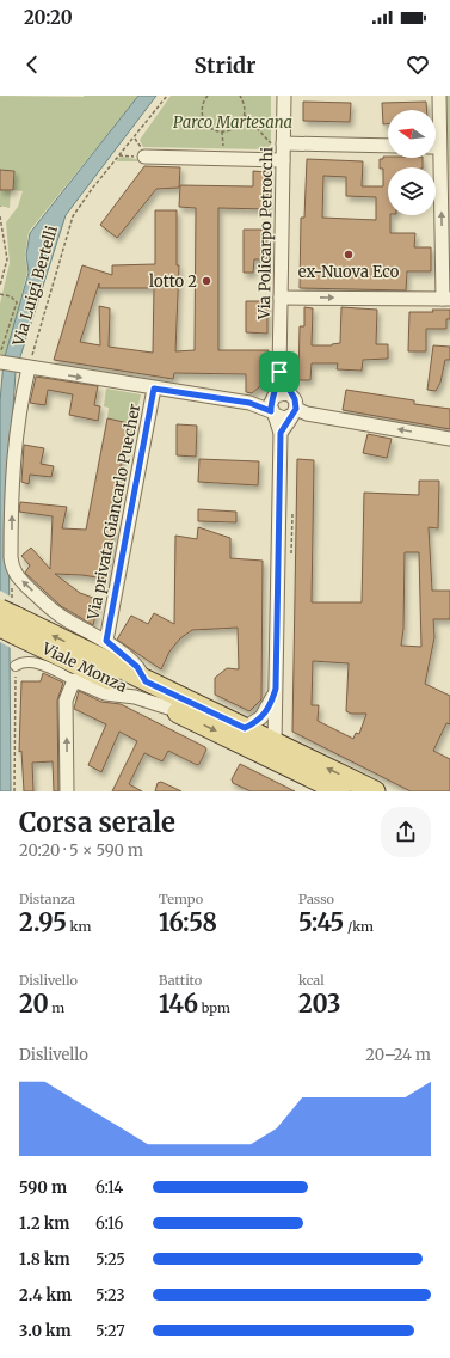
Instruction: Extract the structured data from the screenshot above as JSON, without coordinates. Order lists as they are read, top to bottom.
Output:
{
  "streets": {
    "main road": ["Viale Monza"],
    "street": ["Via Policarpo Petrocchi", "Via Luigi Bertelli", "Via privata Giancarlo Puecher"]
  },
  "crossings": [
    ["Via Luigi Bertelli", "Via privata Giancarlo Puecher"],
    ["Via Luigi Bertelli", "Viale Monza"],
    ["Via privata Giancarlo Puecher", "Viale Monza"]
  ],
  "one_way": ["Via Luigi Bertelli"],
  "parks": ["Parco Martesana"],
  "places": ["ex-Nuova Eco", "lotto 2"],
  "north": "left",
  "page": {
    "status": "20:20",
    "header": "Stridr",
    "heading": ["Corsa serale", "20:20 · 5 × 590 m"],
    "stats": [
      ["Distanza", "2.95 km"],
      ["Tempo", "16:58"],
      ["Passo", "5:45 /km"],
      ["Dislivello", "20 m"],
      ["Battito", "146 bpm"],
      ["kcal", "203"]
    ],
    "chart": ["Dislivello", "20–24 m"],
    "list": [
      {
        "name": "590 m",
        "note": "6:14"
      },
      {
        "name": "1.2 km",
        "note": "6:16"
      },
      {
        "name": "1.8 km",
        "note": "5:25"
      },
      {
        "name": "2.4 km",
        "note": "5:23"
      },
      {
        "name": "3.0 km",
        "note": "5:27"
      }
    ]
  }
}
